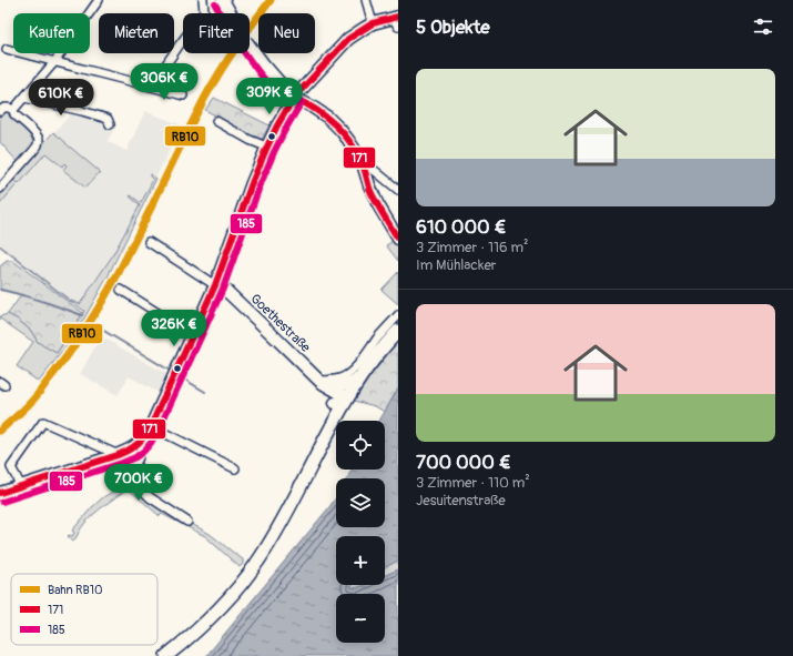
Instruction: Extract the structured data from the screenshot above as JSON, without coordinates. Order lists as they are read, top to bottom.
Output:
{
  "streets": {
    "main road": ["Goethestraße"]
  },
  "lines": ["rail line RB10", "transit line 185", "transit line 171"],
  "legend": ["Bahn RB10", "171", "185"],
  "page": {
    "heading": "5 Objekte",
    "chip": [
      "Kaufen",
      "Mieten",
      "Filter",
      "Neu"
    ],
    "list": [
      {
        "name": "610 000 €",
        "note": "3 Zimmer · 116 m² · Im Mühlacker"
      },
      {
        "name": "700 000 €",
        "note": "3 Zimmer · 110 m² · Jesuitenstraße"
      }
    ],
    "price": [
      "306K €",
      "309K €",
      "610K €",
      "326K €",
      "700K €"
    ],
    "map_buttons": ["+", "−"]
  }
}
